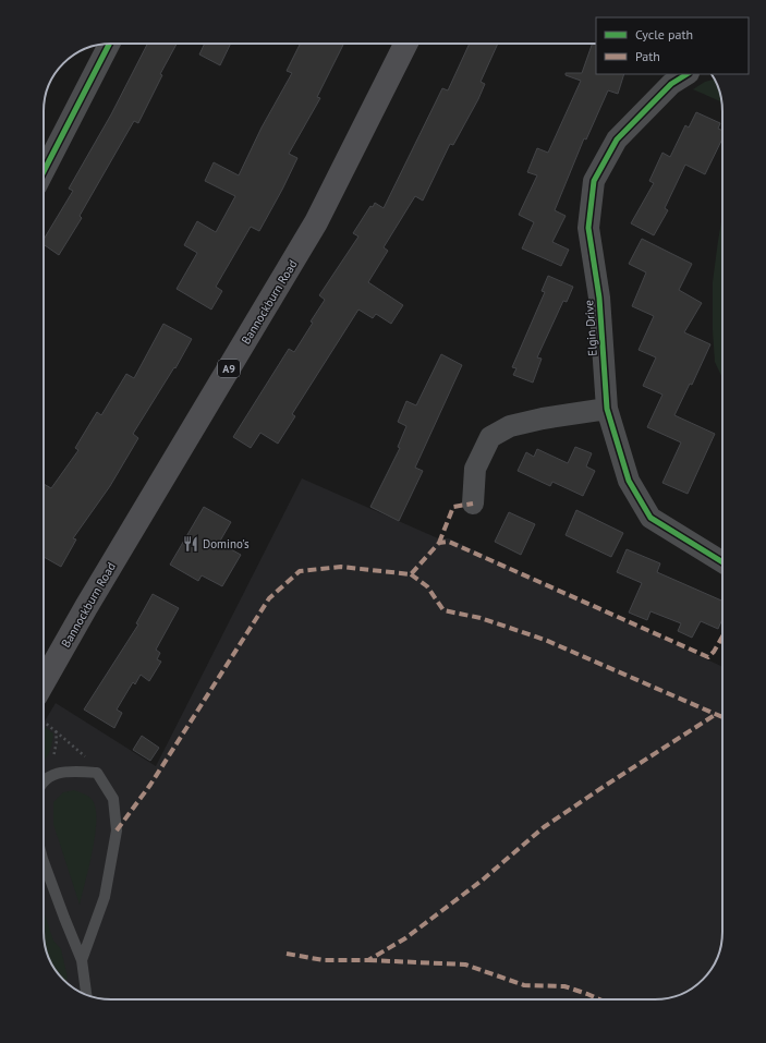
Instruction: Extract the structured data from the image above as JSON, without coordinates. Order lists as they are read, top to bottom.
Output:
{
  "streets": {
    "main road": ["Bannockburn Road", "A9"],
    "street": ["Elgin Drive"]
  },
  "places": {
    "restaurant": ["Domino's"]
  },
  "legend": ["Cycle path", "Path"]
}
